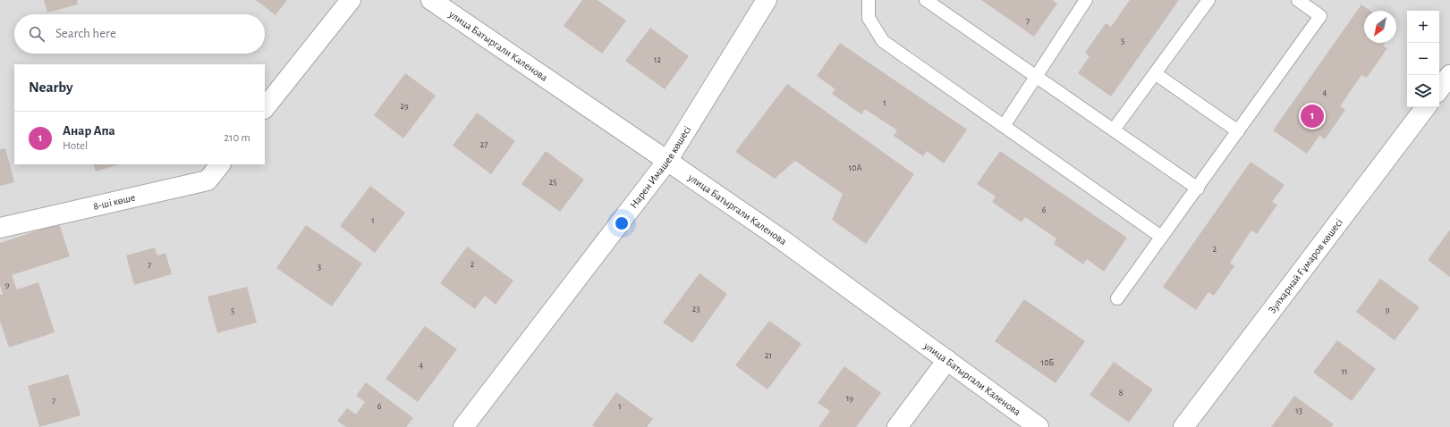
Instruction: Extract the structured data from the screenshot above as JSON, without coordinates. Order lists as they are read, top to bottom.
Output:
{
  "streets": {
    "street": [
      "улица Батыргали Каленова",
      "Нарен Имашев көшесi",
      "8-шi көше",
      "Зулхарнай Ғұмаров көшесі"
    ]
  },
  "crossings": [
    ["улица Батыргали Каленова", "Нарен Имашев көшесi"]
  ],
  "house_numbers": [
    "7",
    "5",
    "12",
    "4",
    "1",
    "29",
    "27",
    "10А",
    "25",
    "6",
    "1",
    "2",
    "2",
    "7",
    "3",
    "9",
    "23",
    "9",
    "5",
    "21",
    "10Б",
    "4",
    "11",
    "8",
    "19",
    "7",
    "6",
    "1",
    "13"
  ],
  "north": "bottom left",
  "page": {
    "map_buttons": ["+", "−"],
    "search": "Search here",
    "heading": "Nearby",
    "pins": "1",
    "list": [
      {
        "mark": "1",
        "name": "Анар Апа",
        "note": "Hotel",
        "value": "210 m"
      }
    ]
  }
}
